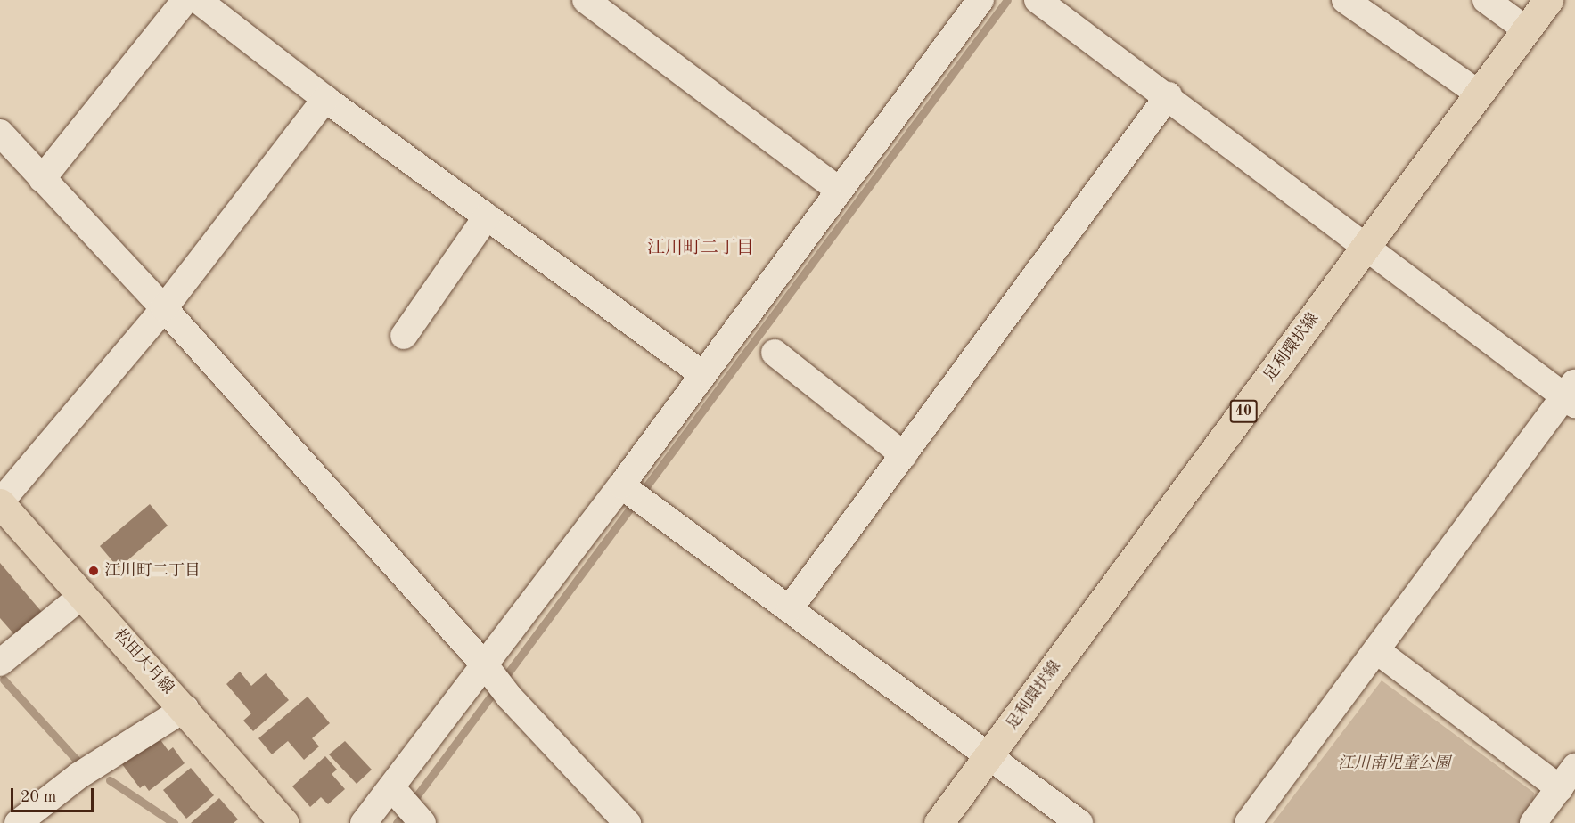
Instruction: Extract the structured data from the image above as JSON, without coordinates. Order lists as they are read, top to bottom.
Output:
{
  "streets": {
    "main road": ["足利環状線", "40", "松田大月線"]
  },
  "districts": ["江川町二丁目"],
  "parks": ["江川南児童公園"],
  "places": ["江川町二丁目"],
  "scale_bar": "20 m"
}
